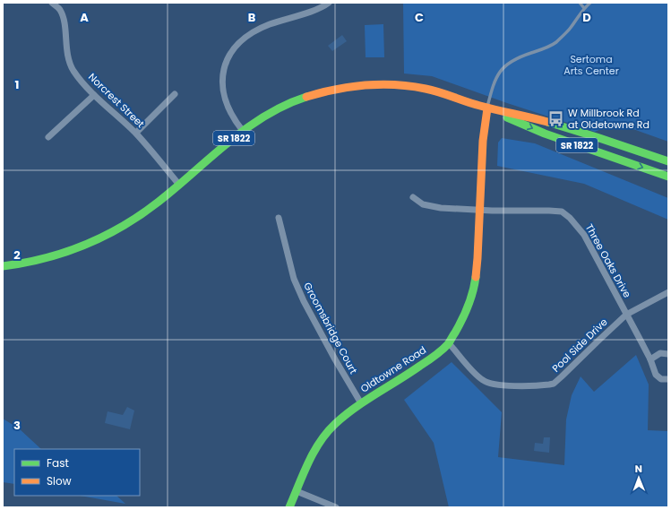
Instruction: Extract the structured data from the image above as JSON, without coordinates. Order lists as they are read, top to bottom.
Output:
{
  "streets": {
    "main road": ["SR 1822", "Oldtowne Road"],
    "street": [
      "Norcrest Street",
      "Three Oaks Drive",
      "Groomsbridge Court",
      "Pool Side Drive"
    ]
  },
  "crossings": [
    ["Norcrest Street", "SR 1822"],
    ["SR 1822", "Oldtowne Road"],
    ["Three Oaks Drive", "Pool Side Drive"],
    ["Three Oaks Drive", "Oldtowne Road"],
    ["Groomsbridge Court", "Oldtowne Road"],
    ["Pool Side Drive", "Oldtowne Road"]
  ],
  "parks": ["Sertoma Arts Center"],
  "places": {
    "bus stop": ["W Millbrook Rd at Oldetowne Rd"]
  },
  "legend": ["Fast", "Slow"],
  "north": "top",
  "grid": {
    "columns": [
      "A",
      "B",
      "C",
      "D"
    ],
    "rows": ["1", "2", "3"]
  }
}
